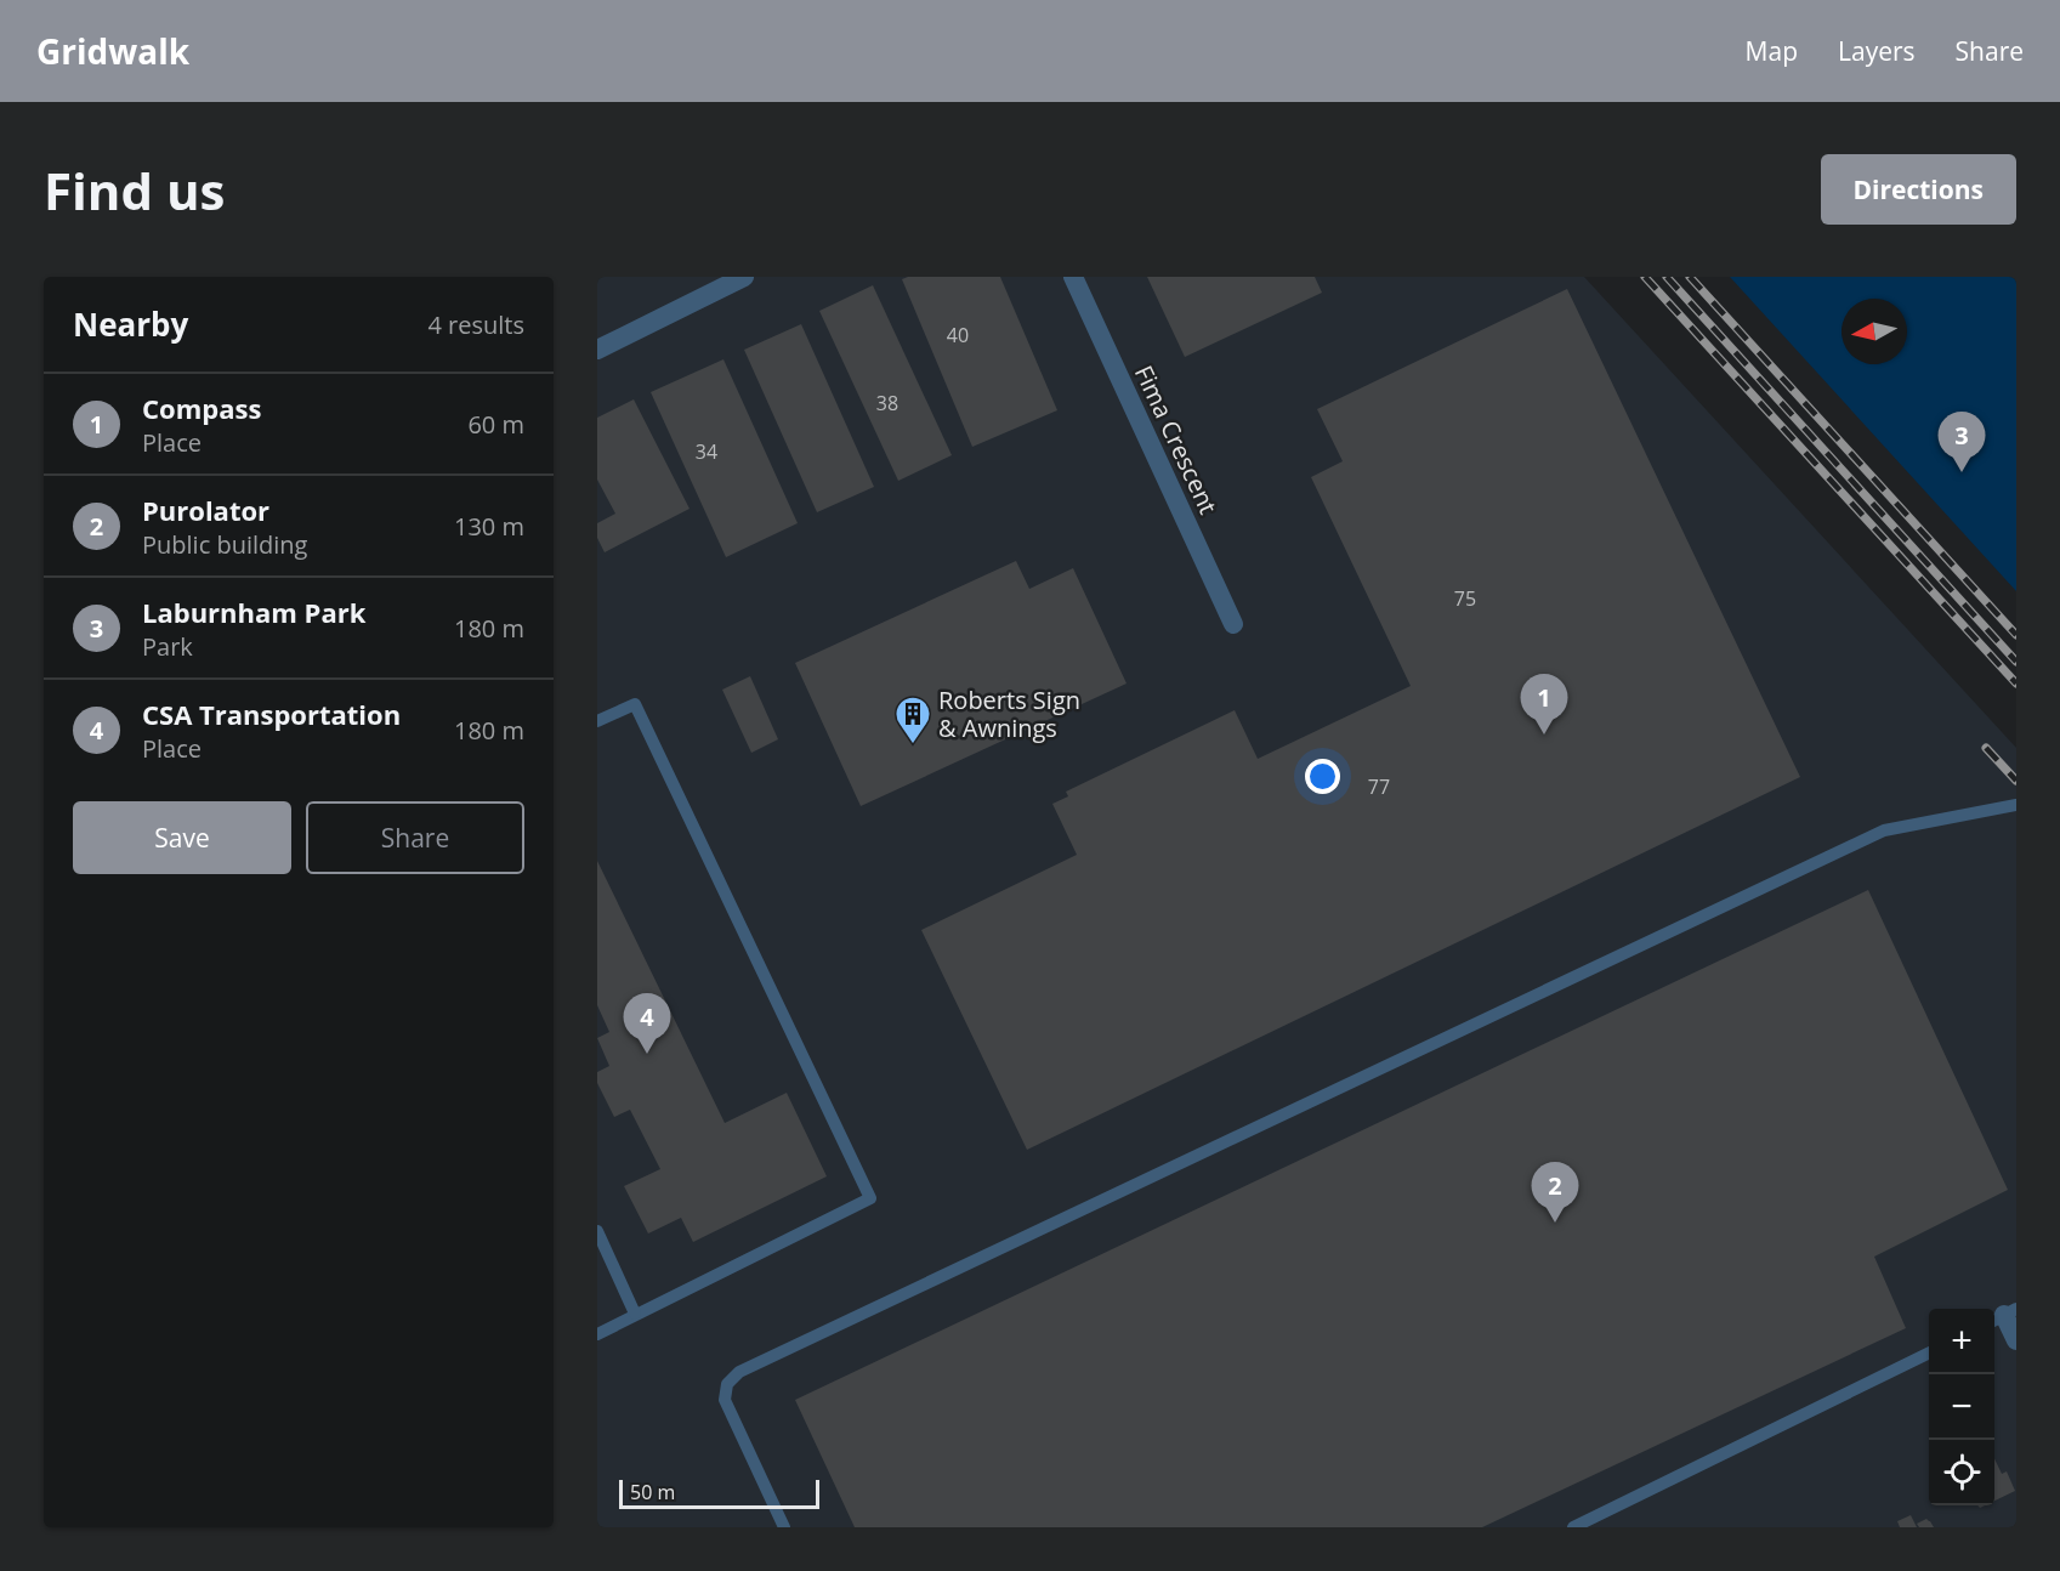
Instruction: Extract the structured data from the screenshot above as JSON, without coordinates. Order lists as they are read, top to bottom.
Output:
{
  "streets": {
    "street": ["Fima Crescent"]
  },
  "places": {
    "building": ["Roberts Sign & Awnings"]
  },
  "house_numbers": [
    "40",
    "38",
    "34",
    "75",
    "77"
  ],
  "scale_bar": "50 m",
  "north": "left",
  "page": {
    "header": "Gridwalk",
    "nav": ["Map", "Layers", "Share"],
    "buttons": [
      "Directions",
      ["Save", "Share"]
    ],
    "title": "Find us",
    "heading": ["Nearby", "4 results"],
    "list": [
      {
        "mark": "1",
        "name": "Compass",
        "note": "Place",
        "value": "60 m"
      },
      {
        "mark": "2",
        "name": "Purolator",
        "note": "Public building",
        "value": "130 m"
      },
      {
        "mark": "3",
        "name": "Laburnham Park",
        "note": "Park",
        "value": "180 m"
      },
      {
        "mark": "4",
        "name": "CSA Transportation",
        "note": "Place",
        "value": "180 m"
      }
    ],
    "pins": [
      "3",
      "1",
      "4",
      "2"
    ],
    "map_buttons": ["+", "−"],
    "scale": "50 m"
  }
}
